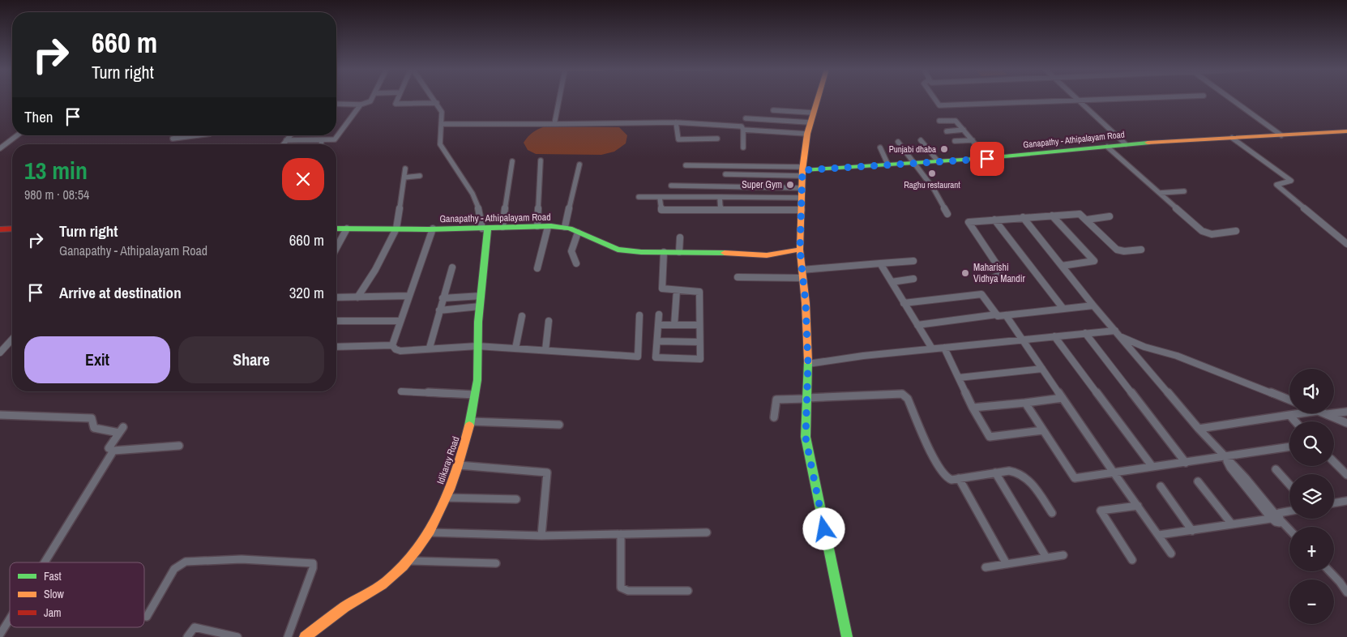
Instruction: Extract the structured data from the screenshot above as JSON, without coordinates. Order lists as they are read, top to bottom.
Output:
{
  "streets": {
    "main road": ["Ganapathy - Athipalayam Road", "Idikaray Road"]
  },
  "crossings": [
    ["Ganapathy - Athipalayam Road", "Idikaray Road"]
  ],
  "places": [
    "Punjabi dhaba",
    "Raghu restaurant",
    "Super Gym",
    "Maharishi Vidhya Mandir"
  ],
  "legend": ["Fast", "Slow", "Jam"],
  "page": {
    "turn": ["660 m", "Turn right"],
    "then": "Then",
    "heading": ["13 min", "980 m · 08:54"],
    "list": [
      {
        "name": "Turn right",
        "note": "Ganapathy - Athipalayam Road",
        "value": "660 m"
      },
      {
        "name": "Arrive at destination",
        "value": "320 m"
      }
    ],
    "buttons": ["Exit", "Share"],
    "map_buttons": ["+", "−"]
  }
}
